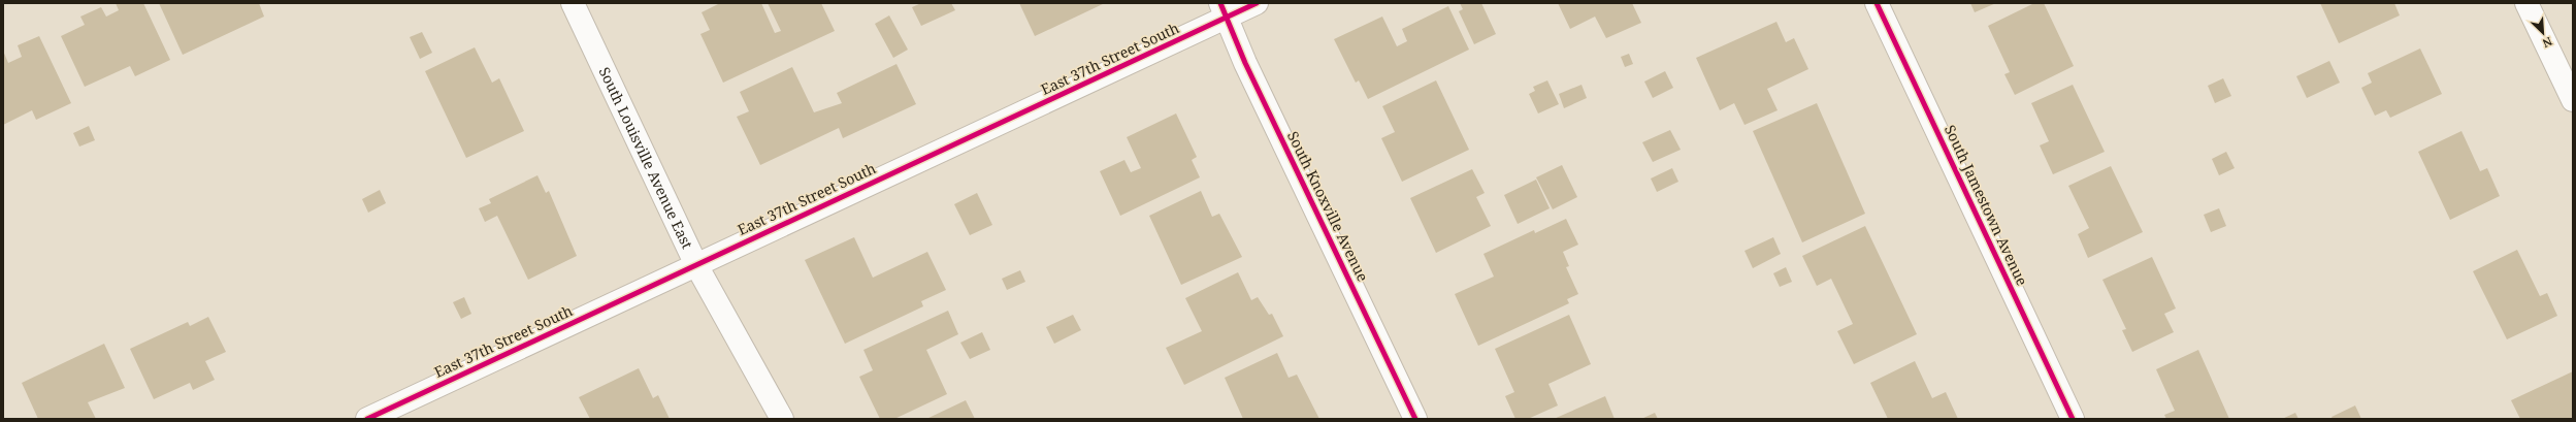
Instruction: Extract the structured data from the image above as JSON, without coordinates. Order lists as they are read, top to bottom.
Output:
{
  "streets": {
    "street": [
      "East 37th Street South",
      "South Louisville Avenue East",
      "South Jamestown Avenue",
      "South Knoxville Avenue"
    ]
  },
  "crossings": [
    ["East 37th Street South", "South Louisville Avenue East"],
    ["East 37th Street South", "South Knoxville Avenue"]
  ],
  "north": "bottom right"
}
